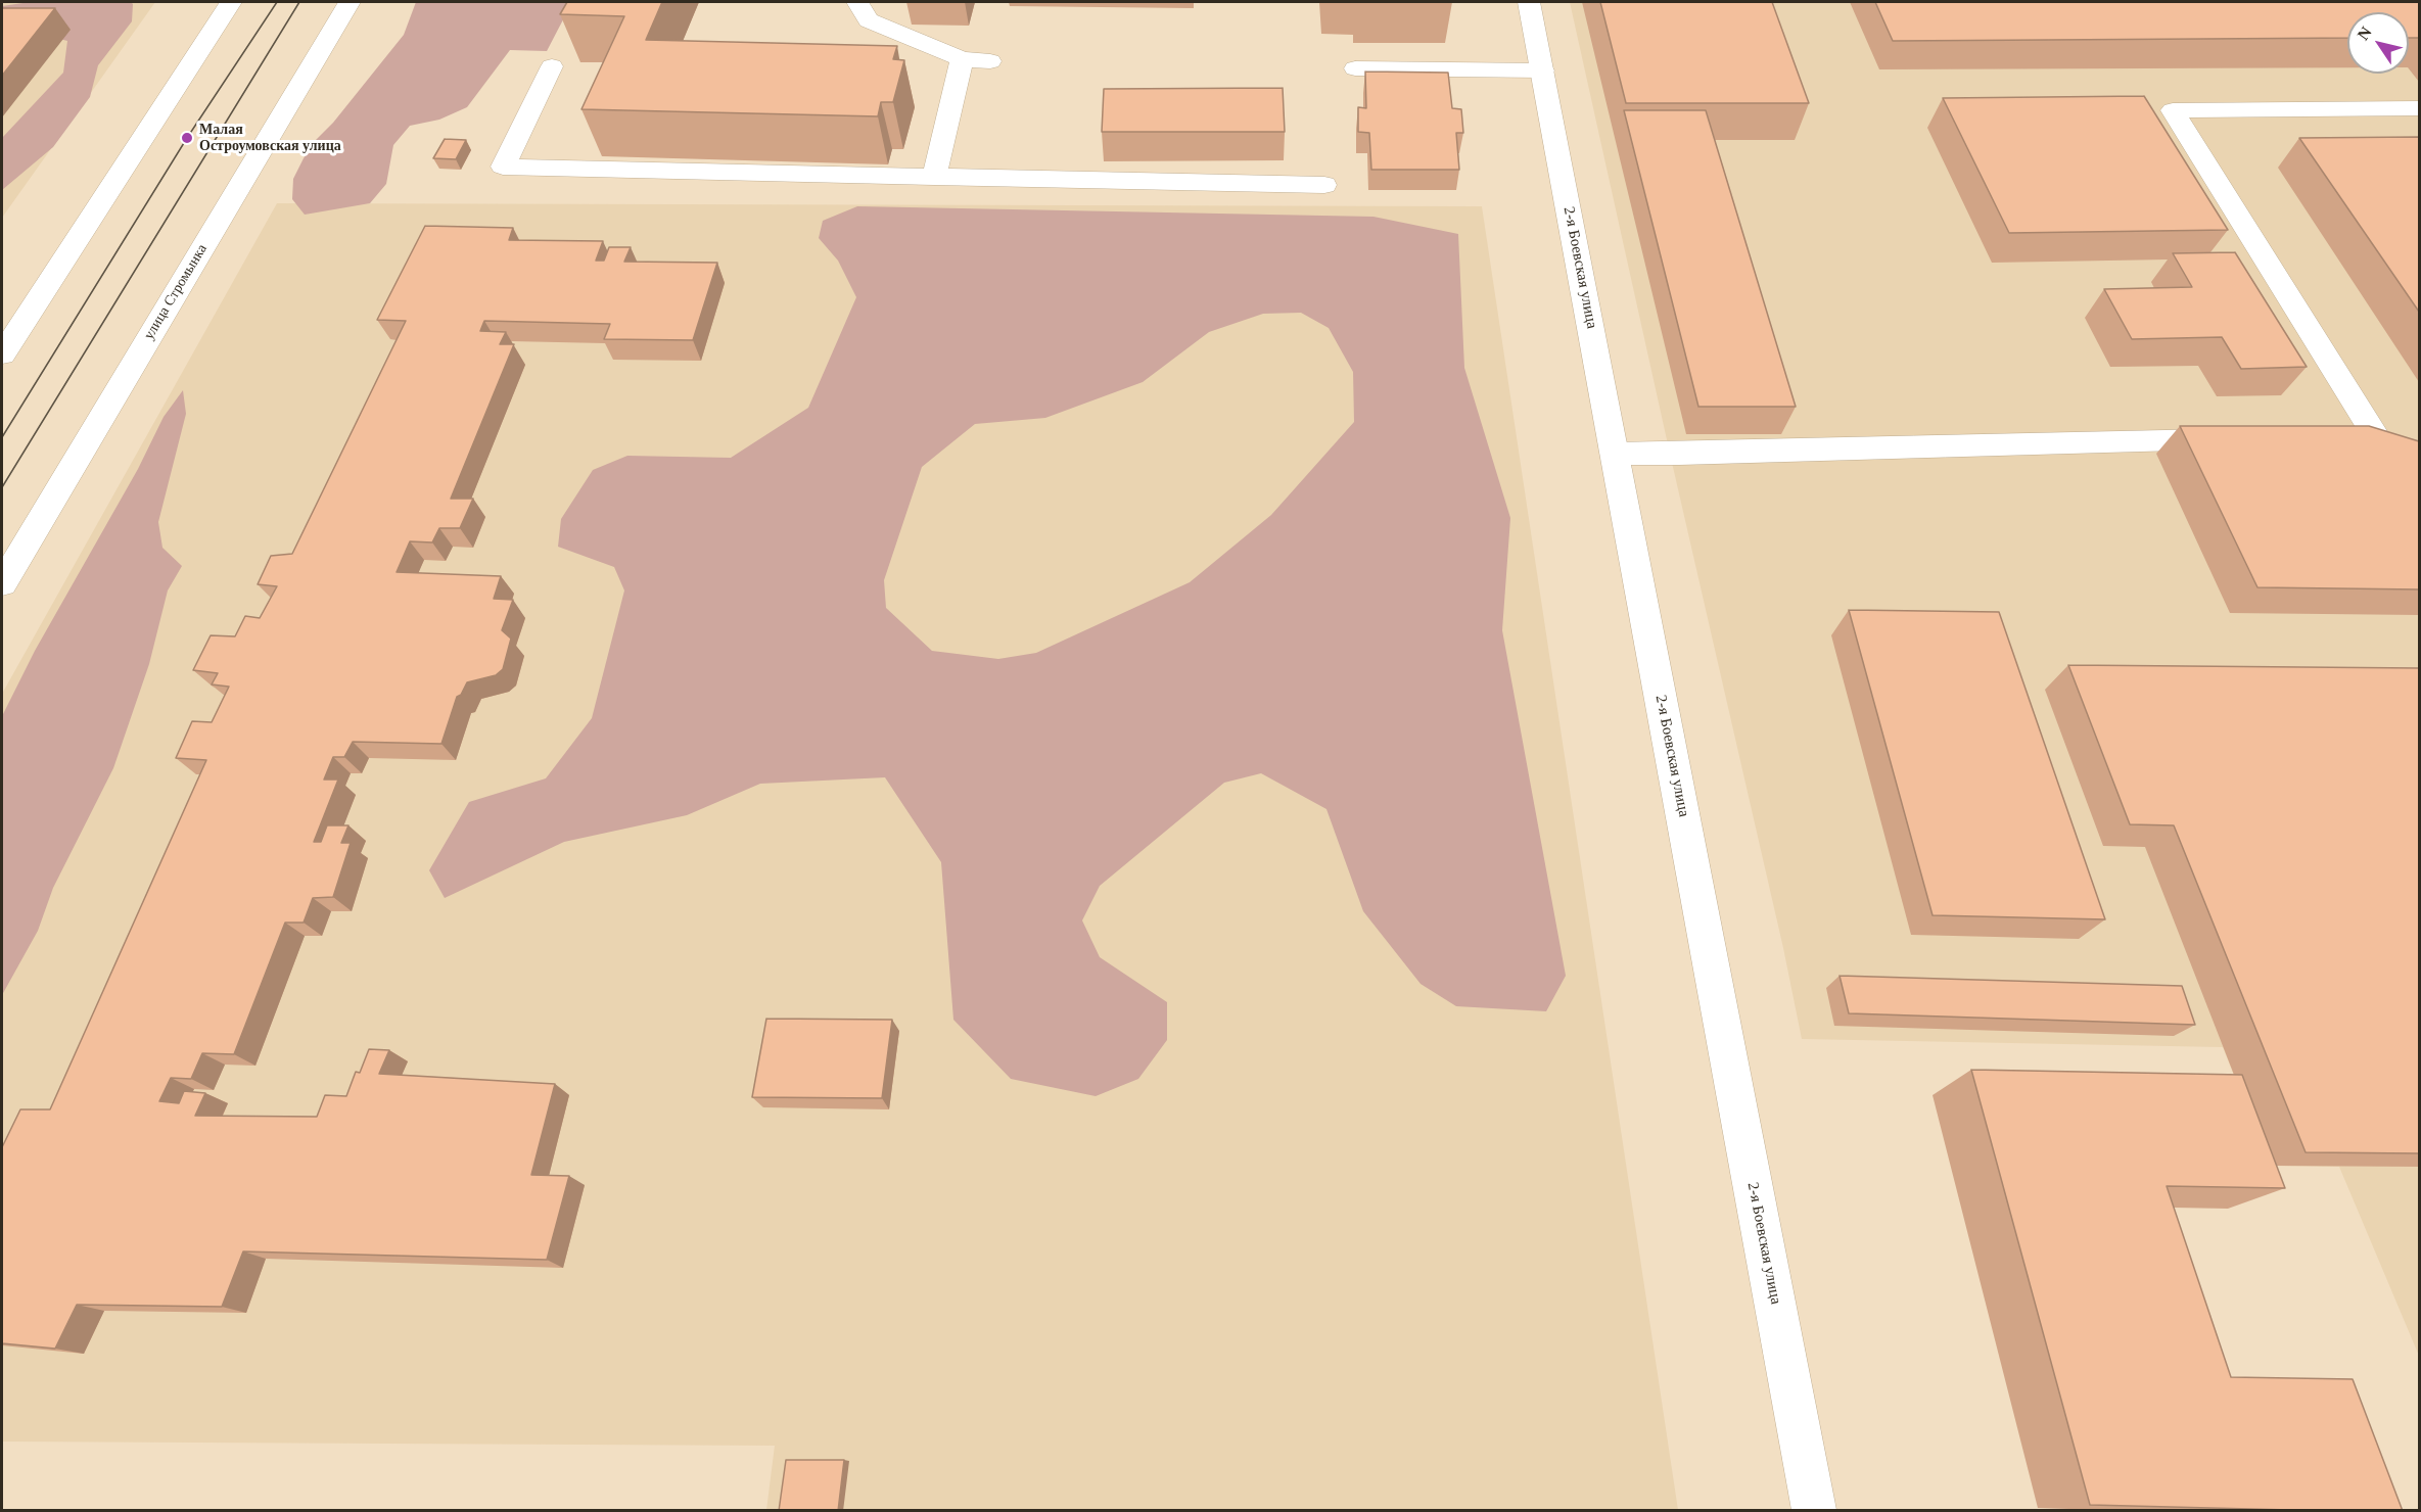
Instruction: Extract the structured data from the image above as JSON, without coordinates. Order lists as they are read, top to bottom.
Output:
{
  "streets": {
    "street": ["2-я Боевская улица", "улица Стромынка"]
  },
  "places": ["Малая Остроумовская улица"],
  "north": "top left"
}
